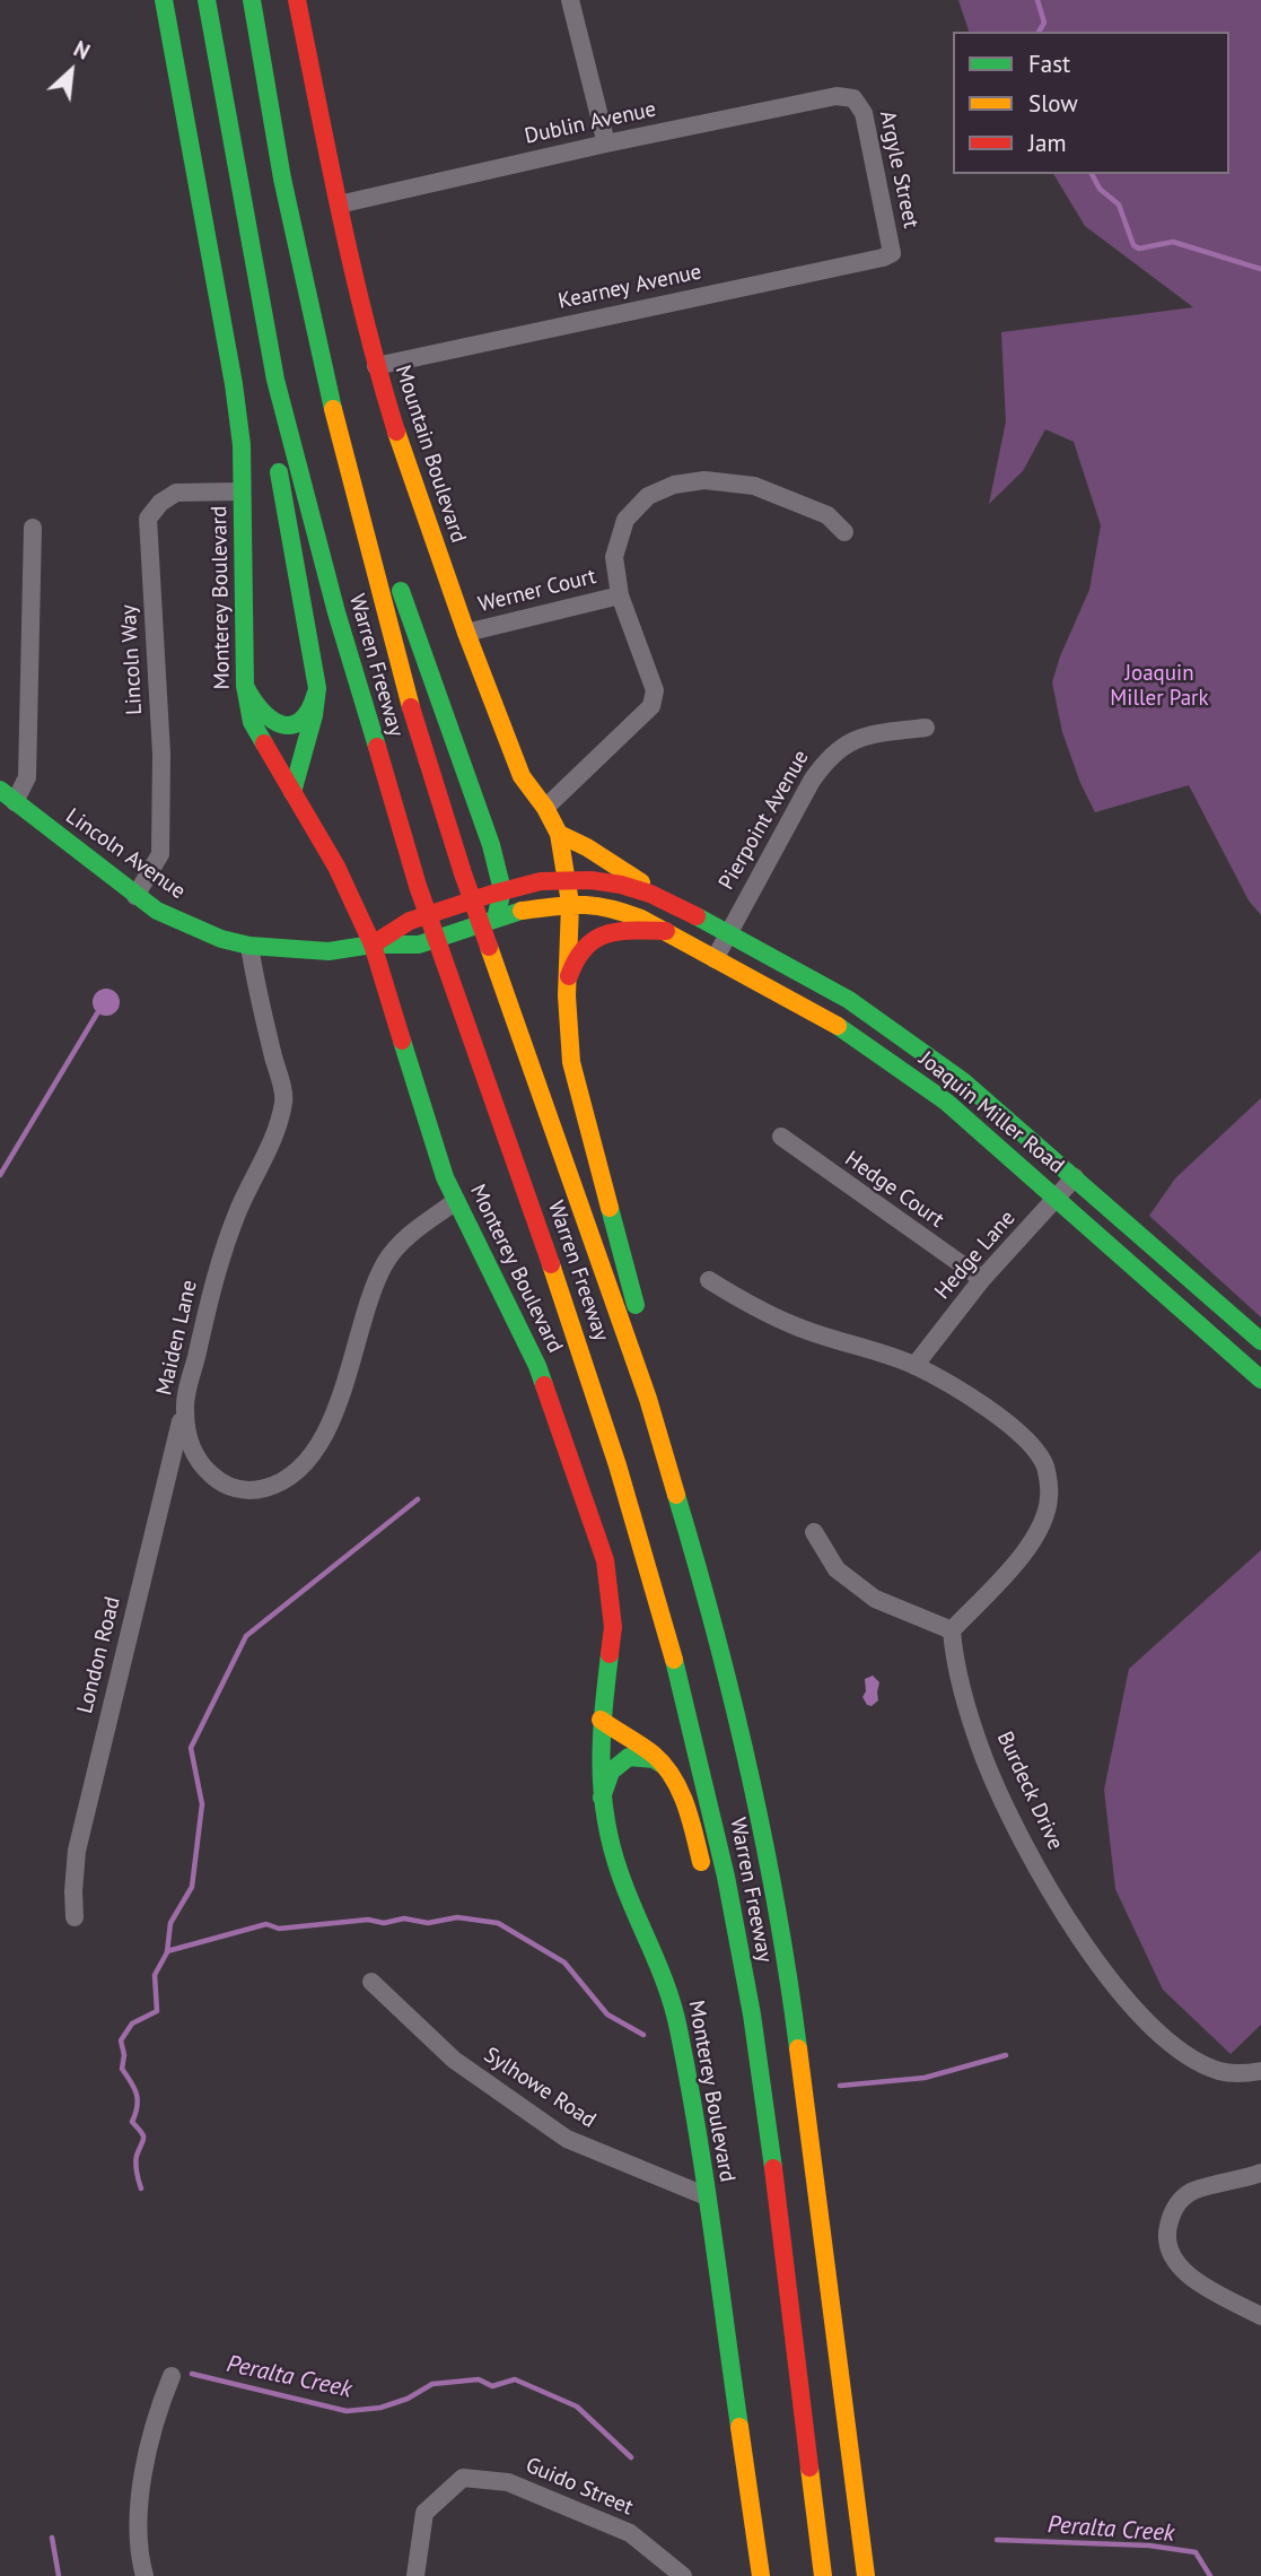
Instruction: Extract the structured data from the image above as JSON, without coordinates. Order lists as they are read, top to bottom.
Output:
{
  "streets": {
    "main road": [
      "Mountain Boulevard",
      "Monterey Boulevard",
      "Warren Freeway",
      "Lincoln Avenue",
      "Joaquin Miller Road"
    ],
    "street": [
      "Dublin Avenue",
      "Argyle Street",
      "Kearney Avenue",
      "Werner Court",
      "Lincoln Way",
      "Pierpoint Avenue",
      "Hedge Court",
      "Hedge Lane",
      "Maiden Lane",
      "London Road",
      "Burdeck Drive",
      "Sylhowe Road",
      "Guido Street"
    ]
  },
  "crossings": [
    ["Dublin Avenue", "Argyle Street"],
    ["Dublin Avenue", "Mountain Boulevard"],
    ["Argyle Street", "Kearney Avenue"],
    ["Kearney Avenue", "Mountain Boulevard"],
    ["Mountain Boulevard", "Werner Court"],
    ["Mountain Boulevard", "Lincoln Avenue"],
    ["Mountain Boulevard", "Joaquin Miller Road"],
    ["Monterey Boulevard", "Lincoln Way"],
    ["Monterey Boulevard", "Lincoln Avenue"],
    ["Monterey Boulevard", "Maiden Lane"],
    ["Monterey Boulevard", "Sylhowe Road"],
    ["Lincoln Way", "Lincoln Avenue"],
    ["Pierpoint Avenue", "Joaquin Miller Road"],
    ["Lincoln Avenue", "Joaquin Miller Road"],
    ["Lincoln Avenue", "Maiden Lane"],
    ["Joaquin Miller Road", "Hedge Lane"],
    ["Hedge Court", "Hedge Lane"],
    ["Maiden Lane", "London Road"]
  ],
  "water": ["Peralta Creek"],
  "parks": ["Joaquin Miller Park"],
  "legend": ["Fast", "Slow", "Jam"],
  "north": "top right"
}
